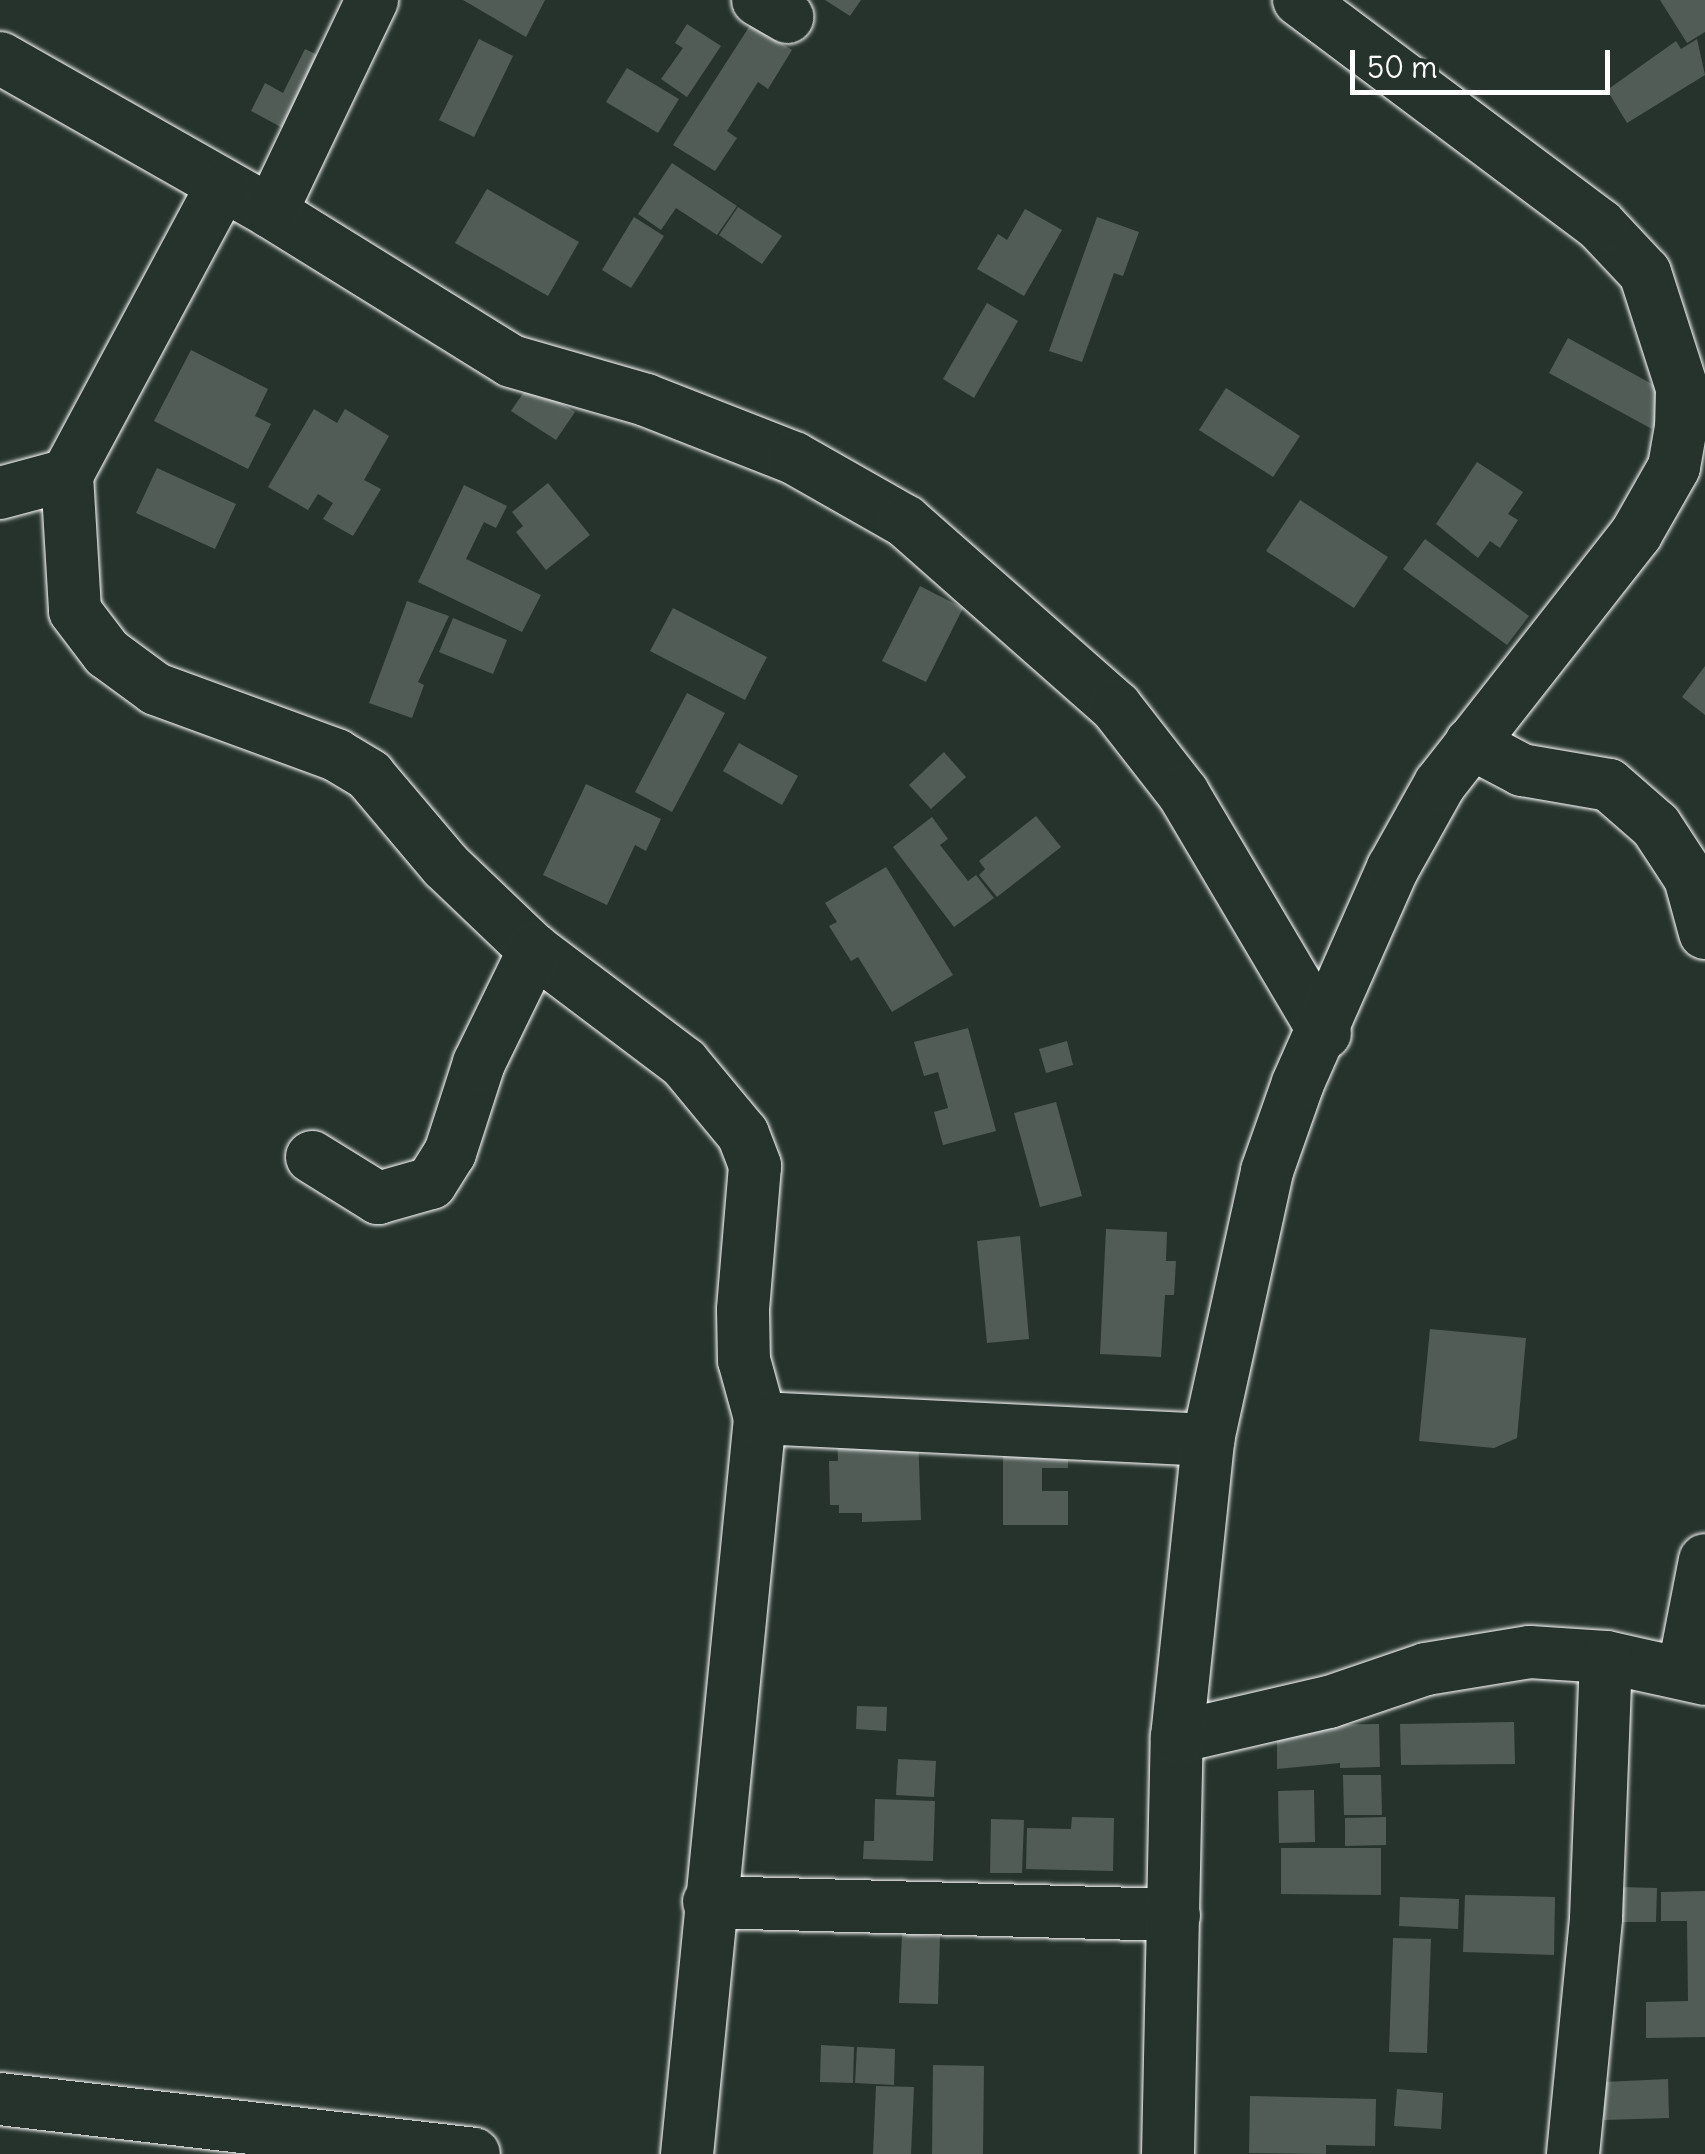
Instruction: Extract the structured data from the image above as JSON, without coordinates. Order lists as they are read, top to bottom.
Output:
{
  "scale_bar": "50 m"
}
